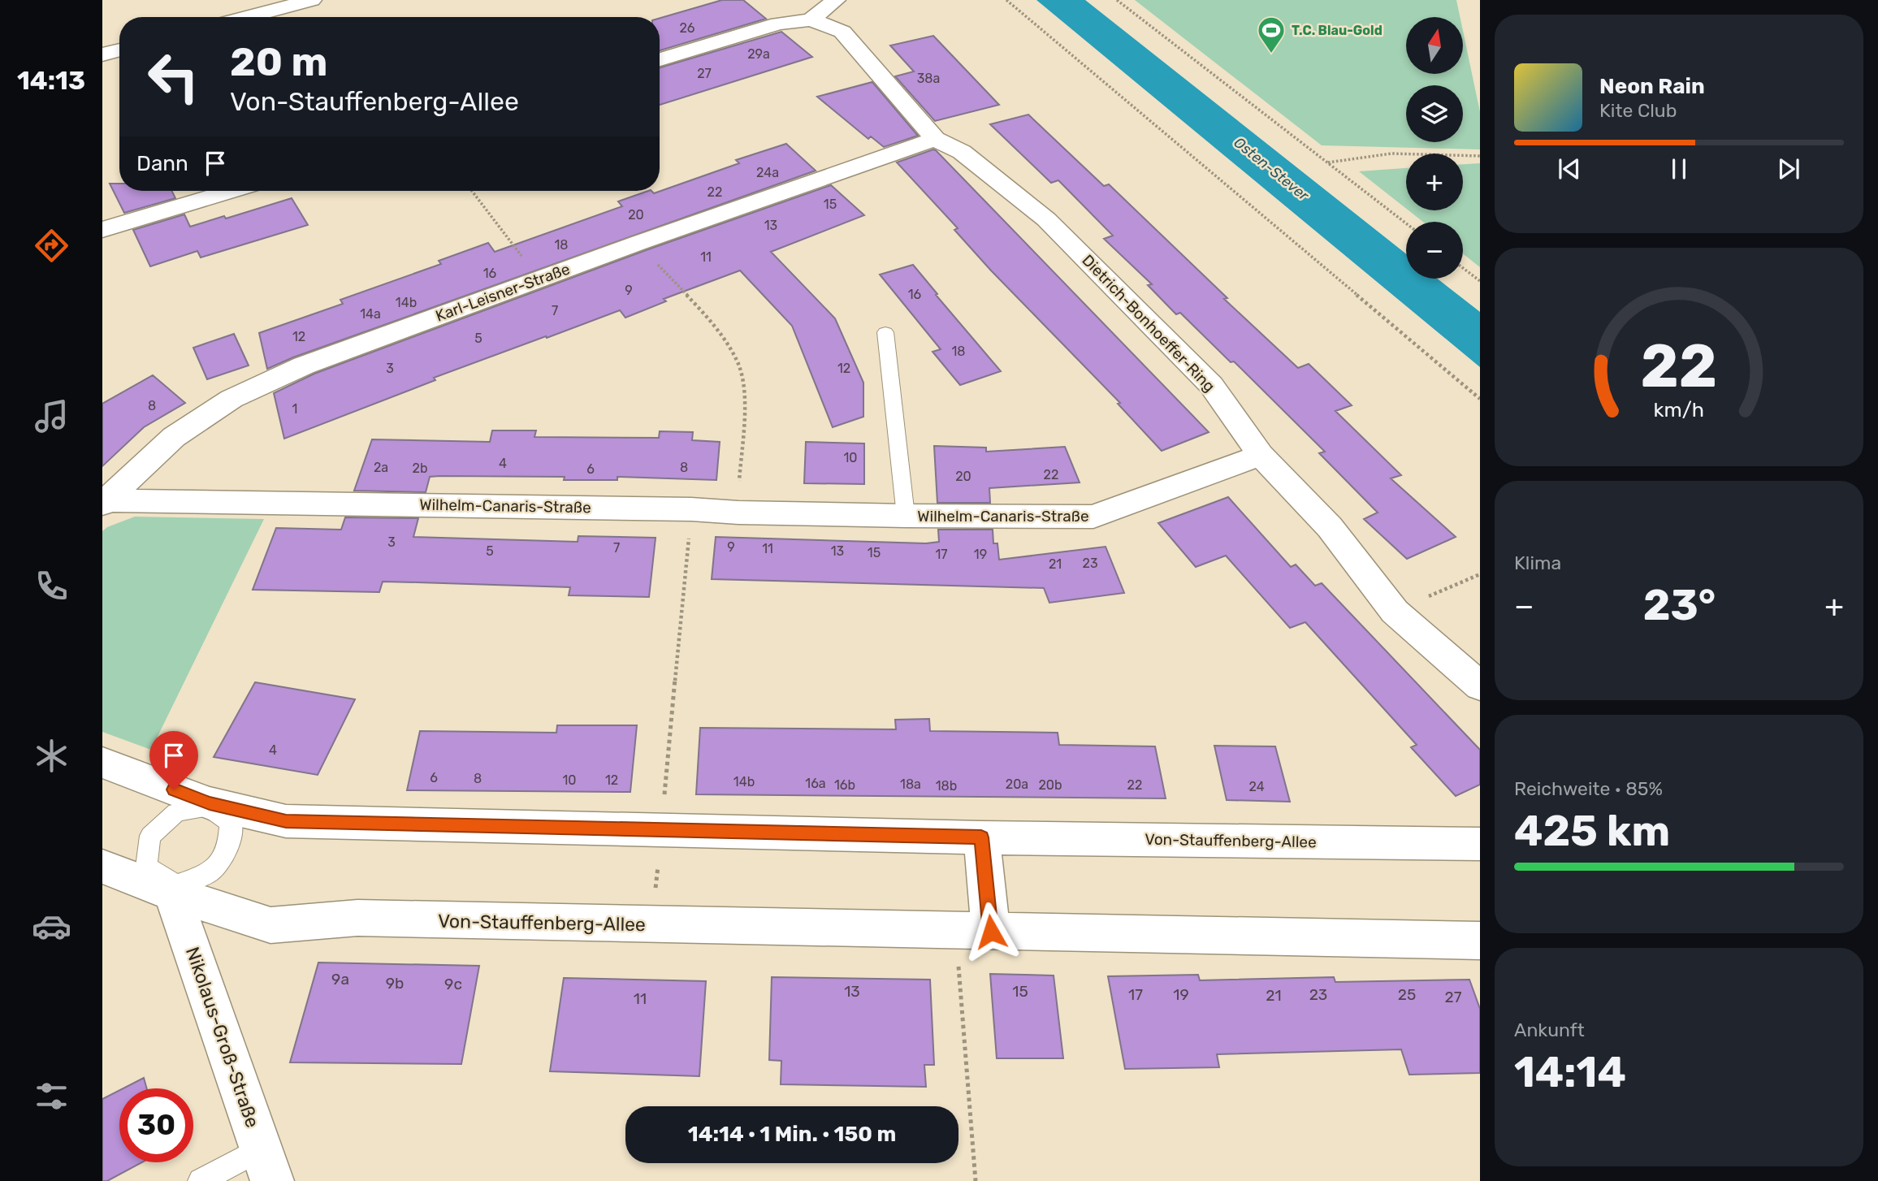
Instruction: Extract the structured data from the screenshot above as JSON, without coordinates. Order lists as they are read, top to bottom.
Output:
{
  "streets": {
    "street": [
      "Karl-Leisner-Straße",
      "Dietrich-Bonhoeffer-Ring",
      "Wilhelm-Canaris-Straße",
      "Von-Stauffenberg-Allee",
      "Nikolaus-Groß-Straße"
    ]
  },
  "crossings": [
    ["Karl-Leisner-Straße", "Dietrich-Bonhoeffer-Ring"],
    ["Karl-Leisner-Straße", "Wilhelm-Canaris-Straße"],
    ["Dietrich-Bonhoeffer-Ring", "Wilhelm-Canaris-Straße"],
    ["Von-Stauffenberg-Allee", "Nikolaus-Groß-Straße"]
  ],
  "water": ["Osten-Stever"],
  "places": {
    "sports": ["T.C. Blau-Gold"]
  },
  "house_numbers": [
    "26",
    "29a",
    "27",
    "38a",
    "24a",
    "22",
    "15",
    "20",
    "13",
    "18",
    "11",
    "16",
    "9",
    "16",
    "14b",
    "7",
    "14a",
    "12",
    "5",
    "18",
    "3",
    "12",
    "8",
    "1",
    "10",
    "4",
    "2a",
    "8",
    "2b",
    "6",
    "22",
    "20",
    "3",
    "9",
    "7",
    "11",
    "5",
    "13",
    "15",
    "17",
    "19",
    "23",
    "21",
    "4",
    "6",
    "8",
    "10",
    "12",
    "14b",
    "16a",
    "18a",
    "20a",
    "16b",
    "20b",
    "22",
    "18b",
    "24",
    "9a",
    "9b",
    "9c",
    "13",
    "15",
    "17",
    "19",
    "23",
    "25",
    "21",
    "27",
    "11"
  ],
  "north": "top",
  "page": {
    "tabs": "14:13",
    "map_buttons": ["+", "−"],
    "turn": ["20 m", "Von-Stauffenberg-Allee"],
    "song": ["Neon Rain", "Kite Club"],
    "then": "Dann",
    "tile": [
      "Klima",
      ["Reichweite · 85%", "425 km"],
      ["Ankunft", "14:14"]
    ],
    "heat": ["−", "23°", "+"],
    "limit": "30",
    "trip": "14:14 · 1 Min. · 150 m",
    "gauge": ["22", "km/h"]
  }
}
